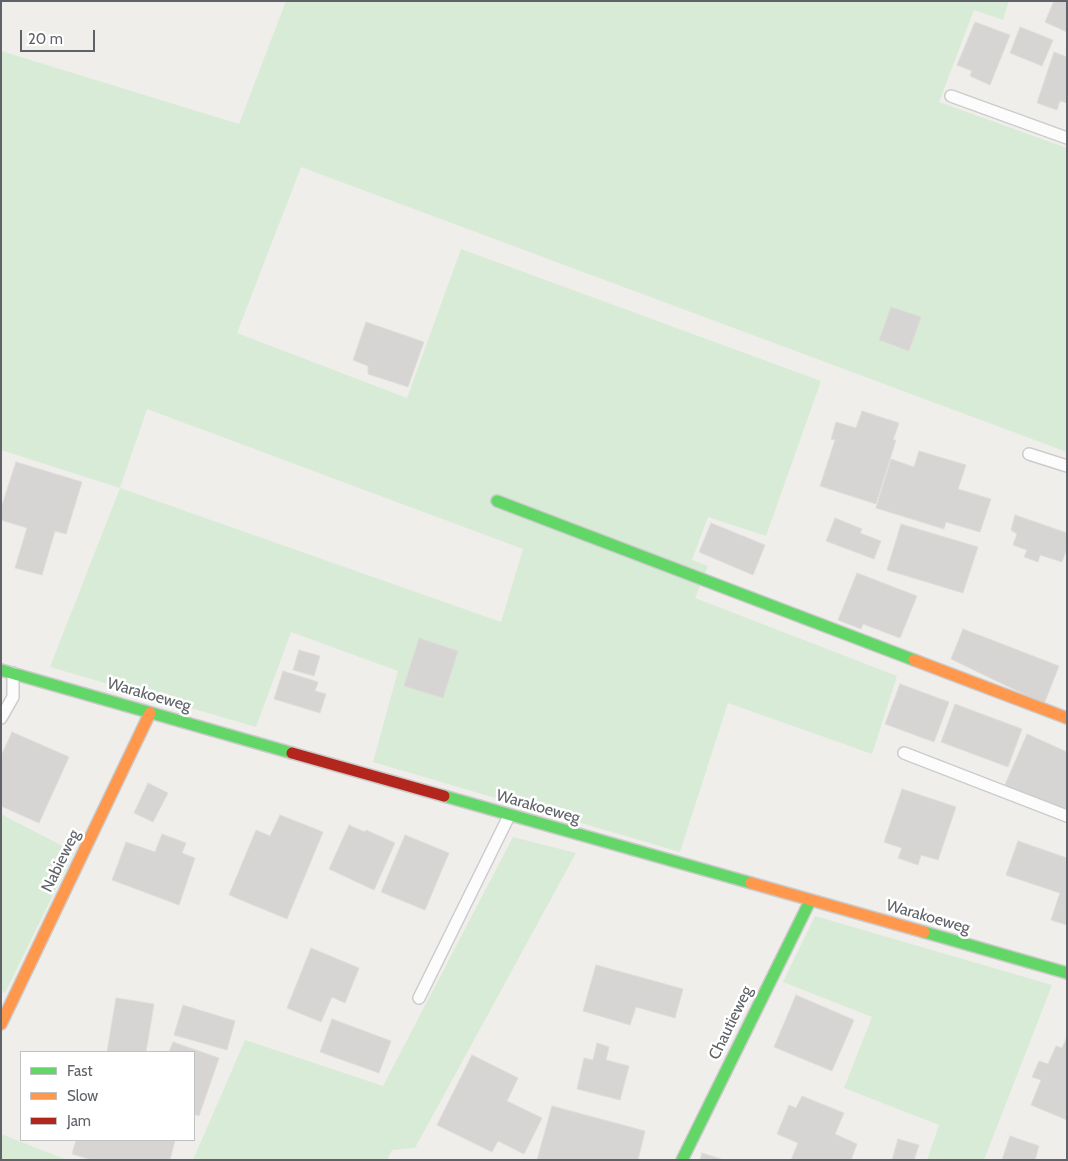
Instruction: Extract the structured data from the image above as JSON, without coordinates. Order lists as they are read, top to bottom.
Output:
{
  "streets": {
    "street": ["Warakoeweg", "Nabieweg", "Chautieweg"]
  },
  "crossings": [
    ["Warakoeweg", "Nabieweg"],
    ["Warakoeweg", "Chautieweg"]
  ],
  "legend": ["Fast", "Slow", "Jam"],
  "scale_bar": "20 m"
}
